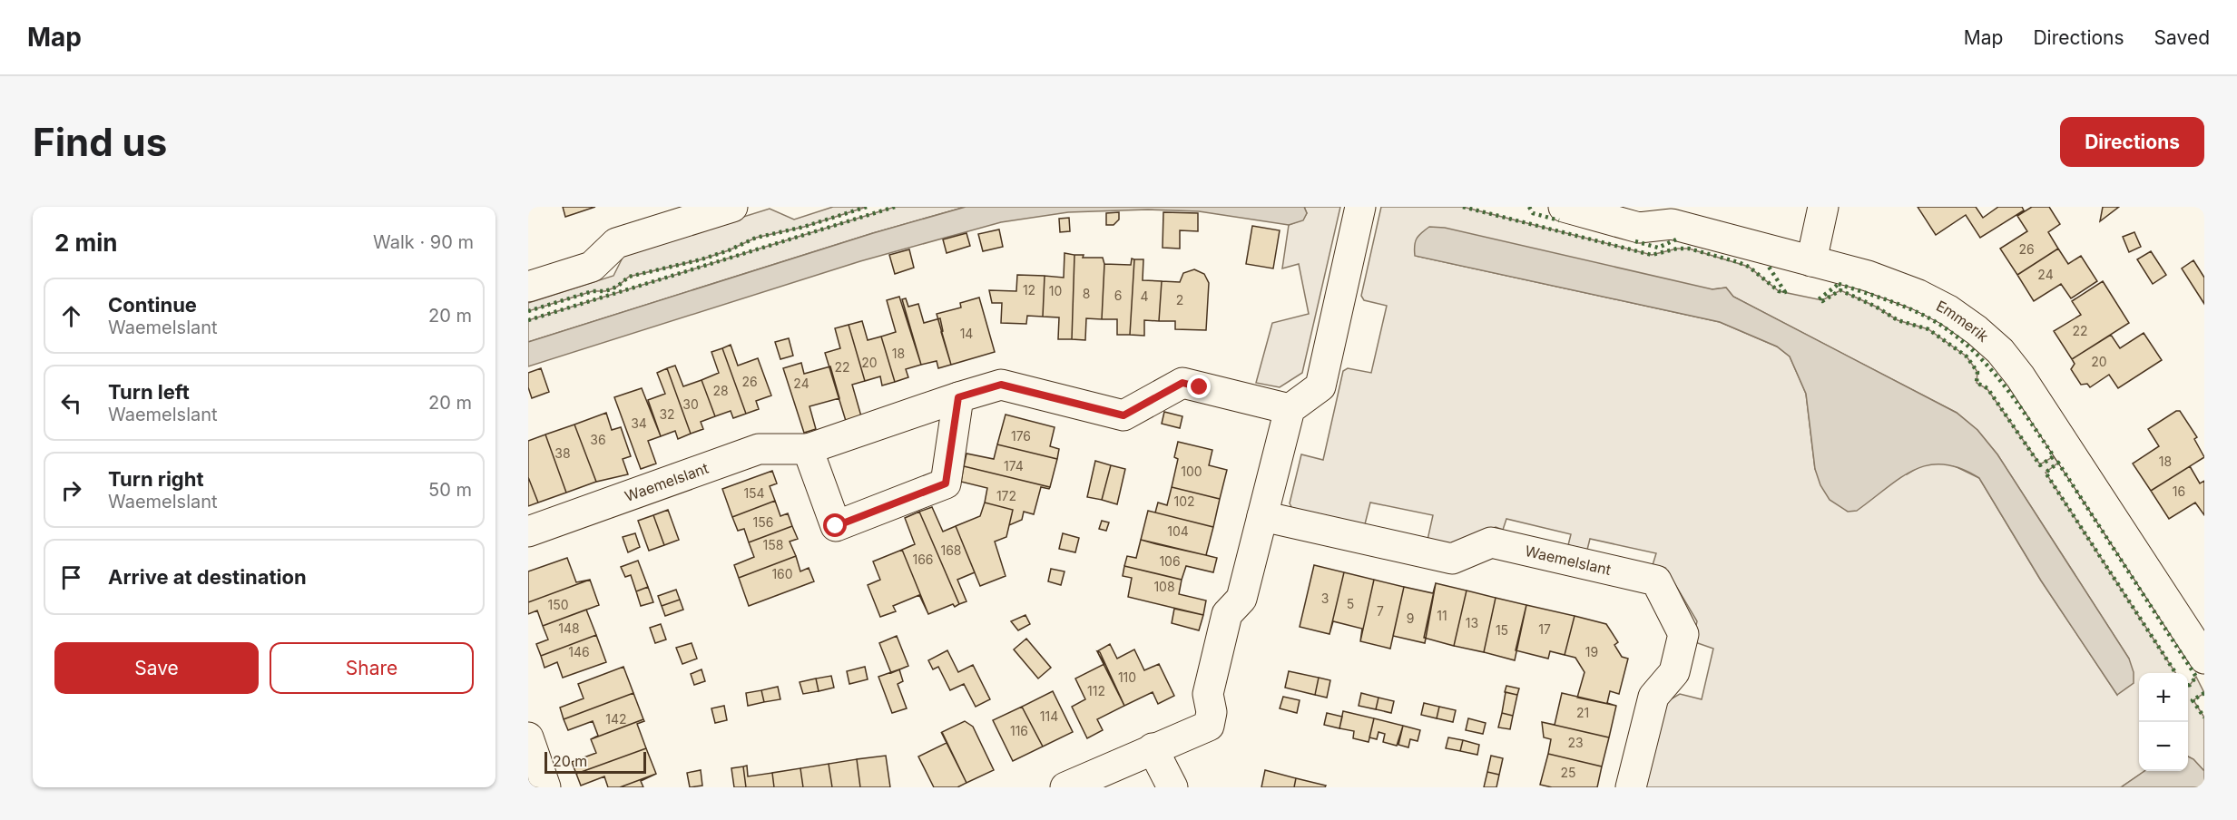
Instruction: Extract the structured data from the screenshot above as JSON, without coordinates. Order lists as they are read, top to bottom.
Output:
{
  "streets": {
    "street": ["Emmerik", "Waemelslant"]
  },
  "house_numbers": [
    "26",
    "24",
    "12",
    "10",
    "8",
    "6",
    "4",
    "2",
    "22",
    "14",
    "18",
    "20",
    "20",
    "22",
    "26",
    "24",
    "28",
    "30",
    "32",
    "34",
    "176",
    "36",
    "38",
    "18",
    "174",
    "100",
    "16",
    "154",
    "172",
    "102",
    "156",
    "104",
    "158",
    "168",
    "166",
    "106",
    "160",
    "108",
    "3",
    "5",
    "150",
    "7",
    "11",
    "9",
    "13",
    "148",
    "17",
    "15",
    "146",
    "19",
    "110",
    "112",
    "21",
    "114",
    "142",
    "116",
    "23",
    "25"
  ],
  "scale_bar": "20 m",
  "page": {
    "header": "Map",
    "nav": ["Map", "Directions", "Saved"],
    "buttons": [
      "Directions",
      ["Save", "Share"]
    ],
    "title": "Find us",
    "heading": ["2 min", "Walk · 90 m"],
    "list": [
      ["Continue", "Waemelslant", "20 m"],
      ["Turn left", "Waemelslant", "20 m"],
      ["Turn right", "Waemelslant", "50 m"],
      "Arrive at destination"
    ],
    "map_buttons": ["+", "−"],
    "scale": "20 m"
  }
}
